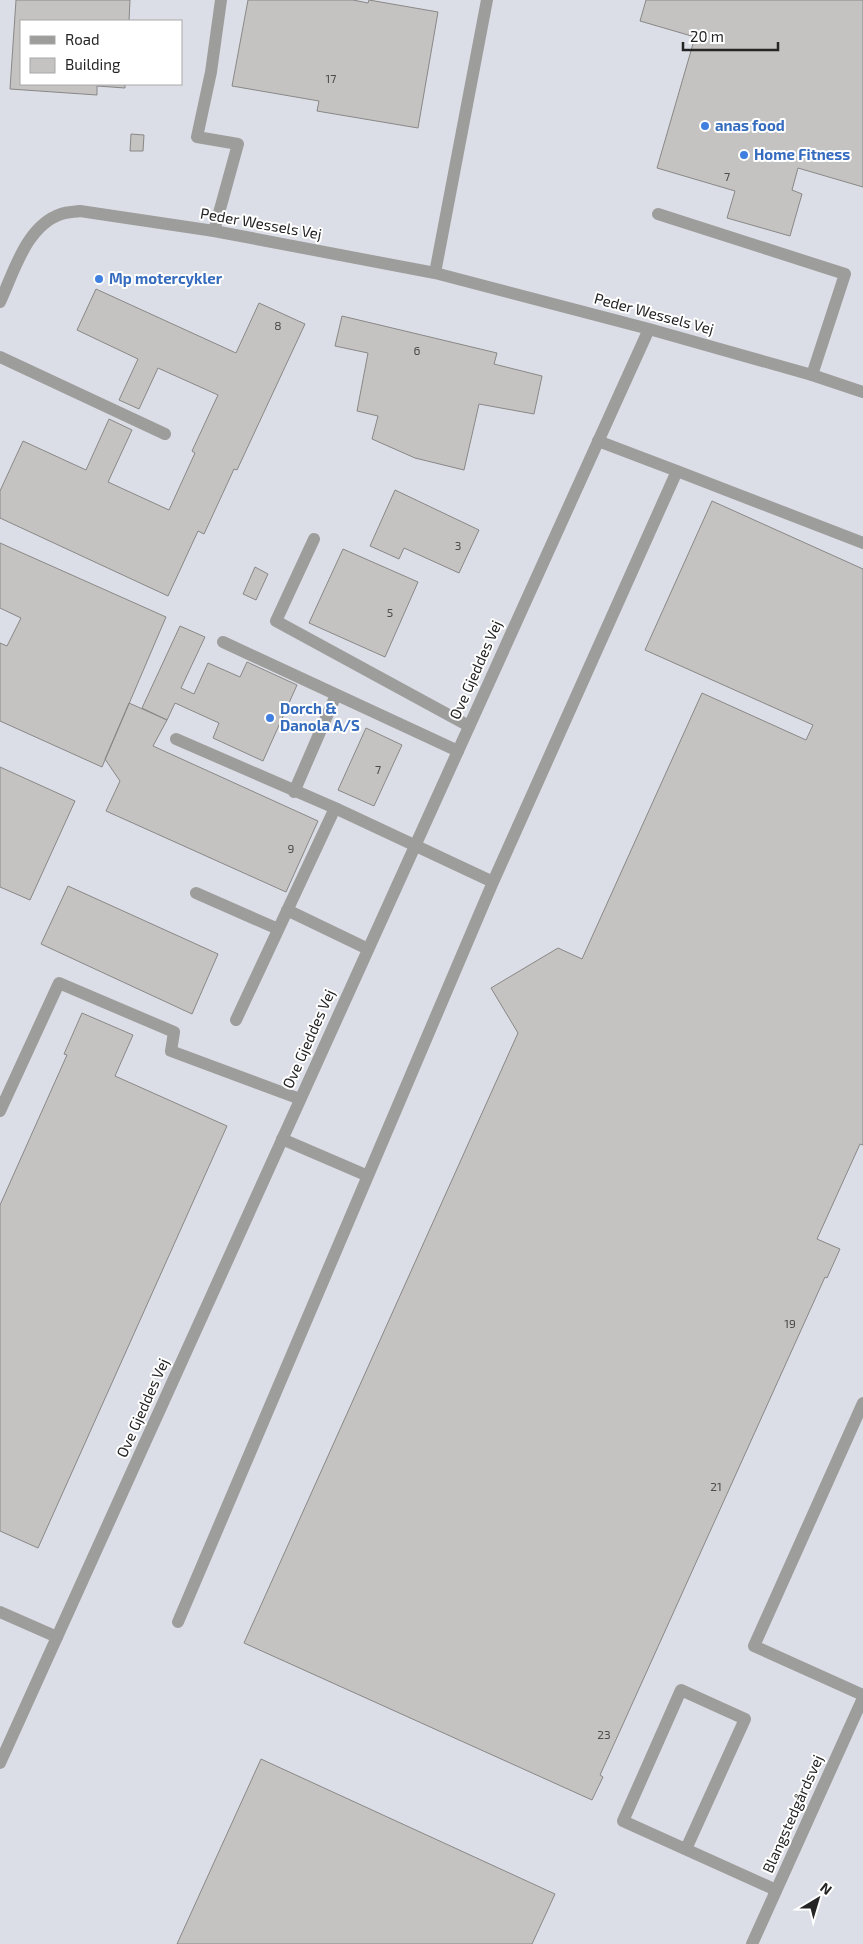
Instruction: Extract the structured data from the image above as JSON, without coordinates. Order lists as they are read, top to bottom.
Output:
{
  "streets": {
    "street": ["Peder Wessels Vej", "Ove Gjeddes Vej", "Blangstedgårdsvej"]
  },
  "crossings": [
    ["Peder Wessels Vej", "Ove Gjeddes Vej"]
  ],
  "places": [
    "anas food",
    "Home Fitness",
    "Mp motercykler",
    "Dorch & Danola A/S"
  ],
  "house_numbers": [
    "17",
    "7",
    "8",
    "6",
    "3",
    "5",
    "7",
    "9",
    "19",
    "21",
    "23"
  ],
  "legend": ["Road", "Building"],
  "scale_bar": "20 m",
  "north": "top right"
}
